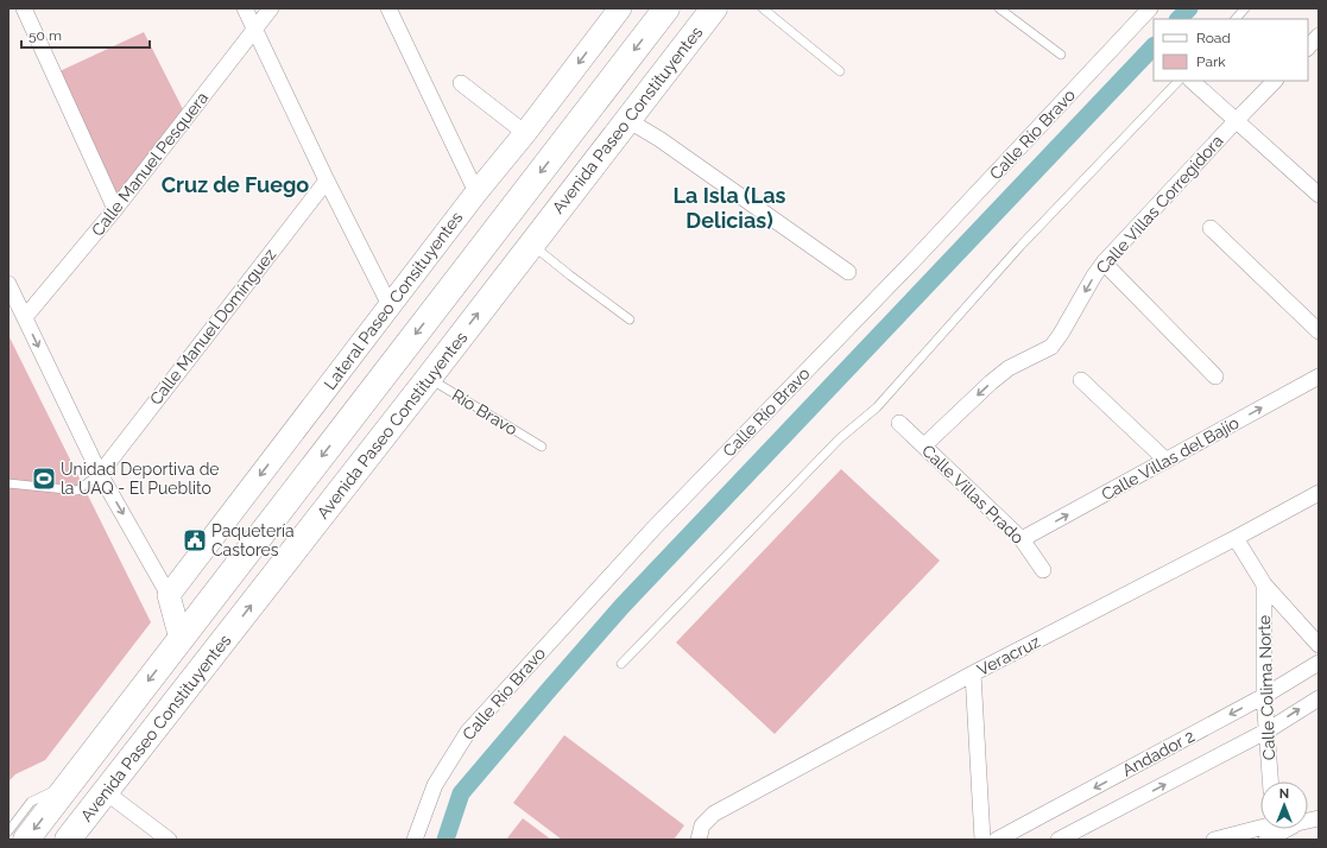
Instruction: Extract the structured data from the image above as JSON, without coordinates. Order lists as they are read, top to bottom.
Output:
{
  "streets": {
    "highway": ["Avenida Paseo Constituyentes"],
    "street": [
      "Calle Río Bravo",
      "Calle Manuel Pesquera",
      "Calle Villas Corregidora",
      "Lateral Paseo Consituyentes",
      "Calle Manuel Domínguez",
      "Calle Villas del Bajío",
      "Calle Villas Prado",
      "Veracruz",
      "Calle Colima Norte",
      "Andador 2"
    ],
    "lane": ["Río Bravo"]
  },
  "crossings": [
    ["Avenida Paseo Constituyentes", "Río Bravo"],
    ["Calle Villas Corregidora", "Calle Villas Prado"],
    ["Calle Villas del Bajío", "Calle Villas Prado"],
    ["Calle Colima Norte", "Andador 2"]
  ],
  "one_way": ["Calle Villas Corregidora", "Lateral Paseo Consituyentes", "Calle Villas del Bajío"],
  "districts": ["Cruz de Fuego", "La Isla (Las Delicias)"],
  "places": {
    "sports": ["Unidad Deportiva de la UAQ - El Pueblito"],
    "public building": ["Paquetería Castores"]
  },
  "legend": ["Road", "Park"],
  "scale_bar": "50 m",
  "north": "top"
}
